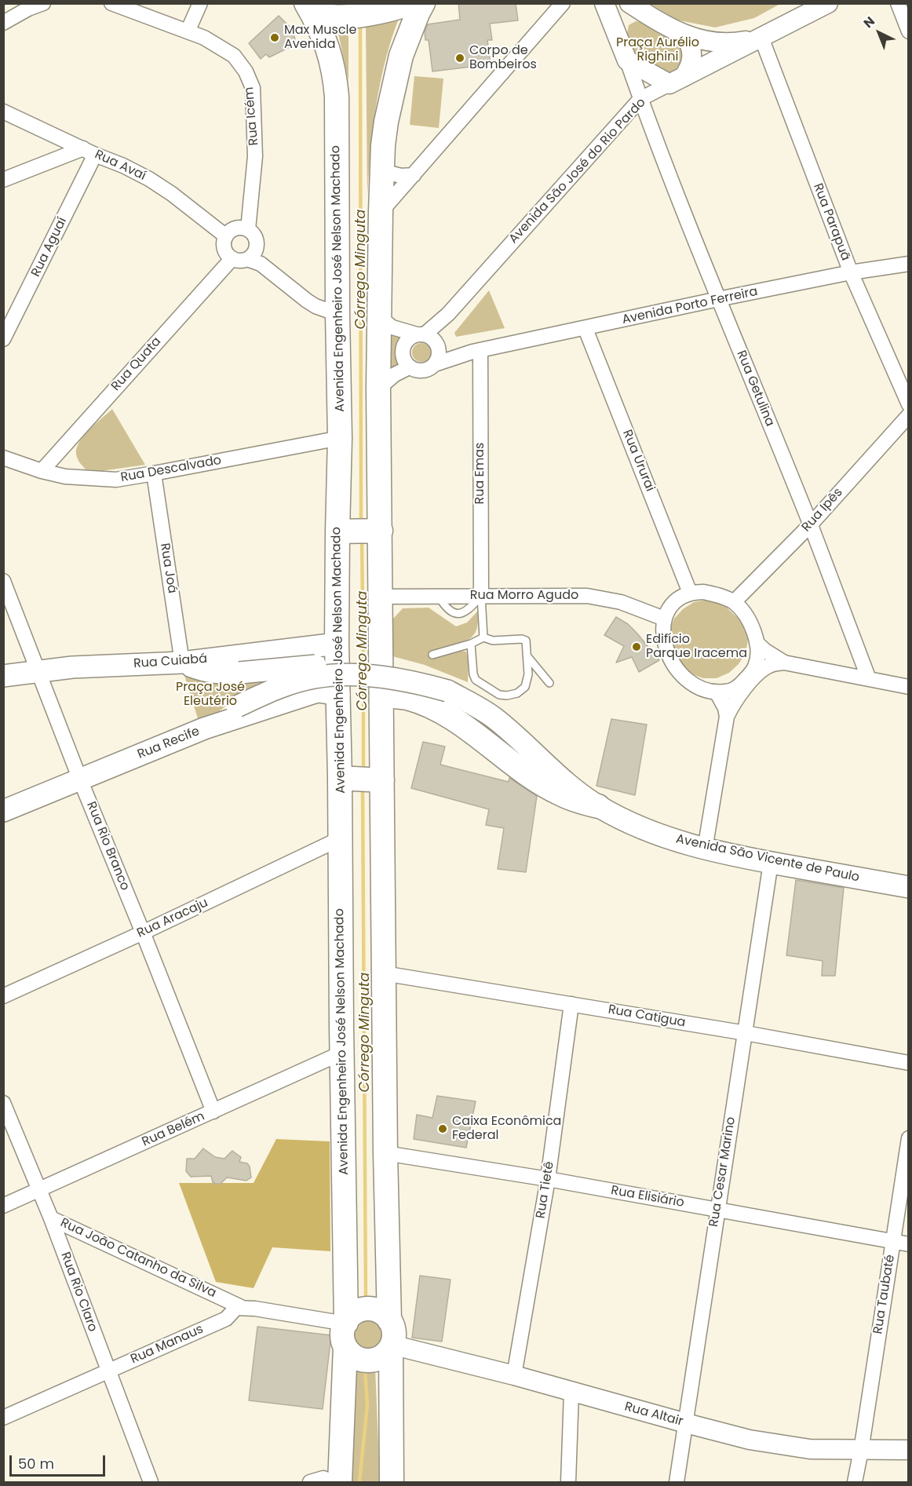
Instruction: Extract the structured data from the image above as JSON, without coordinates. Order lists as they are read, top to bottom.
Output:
{
  "streets": {
    "main road": [
      "Avenida Engenheiro José Nelson Machado",
      "Rua Cuiabá",
      "Rua Recife",
      "Avenida São Vicente de Paulo"
    ],
    "street": [
      "Rua Icém",
      "Rua Avaí",
      "Avenida São José do Rio Pardo",
      "Rua Parapuã",
      "Rua Aguaí",
      "Avenida Porto Ferreira",
      "Rua Quata",
      "Rua Getulina",
      "Rua Ururai",
      "Rua Descalvado",
      "Rua Emas",
      "Rua Ipês",
      "Rua Joá",
      "Rua Morro Agudo",
      "Rua Rio Branco",
      "Rua Aracaju",
      "Rua Catigua",
      "Rua Belém",
      "Rua Cesar Marino",
      "Rua Tietê",
      "Rua Elisiário",
      "Rua João Catanho da Silva",
      "Rua Rio Claro",
      "Rua Taubaté",
      "Rua Manaus",
      "Rua Altair"
    ]
  },
  "crossings": [
    ["Rua Icém", "Rua Avaí"],
    ["Rua Icém", "Rua Quata"],
    ["Rua Avaí", "Rua Aguaí"],
    ["Rua Avaí", "Rua Quata"],
    ["Avenida São José do Rio Pardo", "Rua Parapuã"],
    ["Avenida São José do Rio Pardo", "Avenida Porto Ferreira"],
    ["Avenida São José do Rio Pardo", "Rua Getulina"],
    ["Rua Parapuã", "Avenida Porto Ferreira"],
    ["Avenida Engenheiro José Nelson Machado", "Avenida Porto Ferreira"],
    ["Avenida Engenheiro José Nelson Machado", "Rua Descalvado"],
    ["Avenida Engenheiro José Nelson Machado", "Rua Morro Agudo"],
    ["Avenida Engenheiro José Nelson Machado", "Rua Cuiabá"],
    ["Avenida Engenheiro José Nelson Machado", "Rua Recife"],
    ["Avenida Engenheiro José Nelson Machado", "Rua Aracaju"],
    ["Avenida Engenheiro José Nelson Machado", "Rua Catigua"],
    ["Avenida Engenheiro José Nelson Machado", "Rua Belém"],
    ["Avenida Engenheiro José Nelson Machado", "Rua Elisiário"],
    ["Avenida Engenheiro José Nelson Machado", "Rua Manaus"],
    ["Avenida Engenheiro José Nelson Machado", "Rua Altair"],
    ["Avenida Porto Ferreira", "Rua Getulina"],
    ["Avenida Porto Ferreira", "Rua Ururai"],
    ["Avenida Porto Ferreira", "Rua Emas"],
    ["Rua Quata", "Rua Descalvado"],
    ["Rua Getulina", "Rua Ipês"],
    ["Rua Ururai", "Rua Ipês"],
    ["Rua Ururai", "Rua Morro Agudo"],
    ["Rua Descalvado", "Rua Joá"],
    ["Rua Emas", "Rua Morro Agudo"],
    ["Rua Ipês", "Rua Morro Agudo"],
    ["Rua Joá", "Rua Cuiabá"],
    ["Rua Joá", "Avenida São Vicente de Paulo"],
    ["Rua Cuiabá", "Rua Rio Branco"],
    ["Rua Cuiabá", "Avenida São Vicente de Paulo"],
    ["Rua Recife", "Rua Rio Branco"],
    ["Rua Recife", "Avenida São Vicente de Paulo"],
    ["Rua Rio Branco", "Rua Aracaju"],
    ["Rua Rio Branco", "Rua Belém"],
    ["Avenida São Vicente de Paulo", "Rua Cesar Marino"],
    ["Rua Catigua", "Rua Cesar Marino"],
    ["Rua Catigua", "Rua Tietê"],
    ["Rua Belém", "Rua Rio Claro"],
    ["Rua Cesar Marino", "Rua Elisiário"],
    ["Rua Cesar Marino", "Rua Altair"],
    ["Rua Tietê", "Rua Elisiário"],
    ["Rua Tietê", "Rua Altair"],
    ["Rua Elisiário", "Rua Taubaté"],
    ["Rua João Catanho da Silva", "Rua Rio Claro"],
    ["Rua João Catanho da Silva", "Rua Manaus"],
    ["Rua Rio Claro", "Rua Manaus"],
    ["Rua Taubaté", "Rua Altair"],
    ["Rua Manaus", "Rua Altair"]
  ],
  "water": ["Córrego Minguta"],
  "parks": ["Praça Aurélio Righini", "Praça José Eleutério"],
  "places": [
    "Max Muscle Avenida",
    "Corpo de Bombeiros",
    "Edifício Parque Iracema",
    "Caixa Econômica Federal"
  ],
  "scale_bar": "50 m",
  "north": "top left"
}
